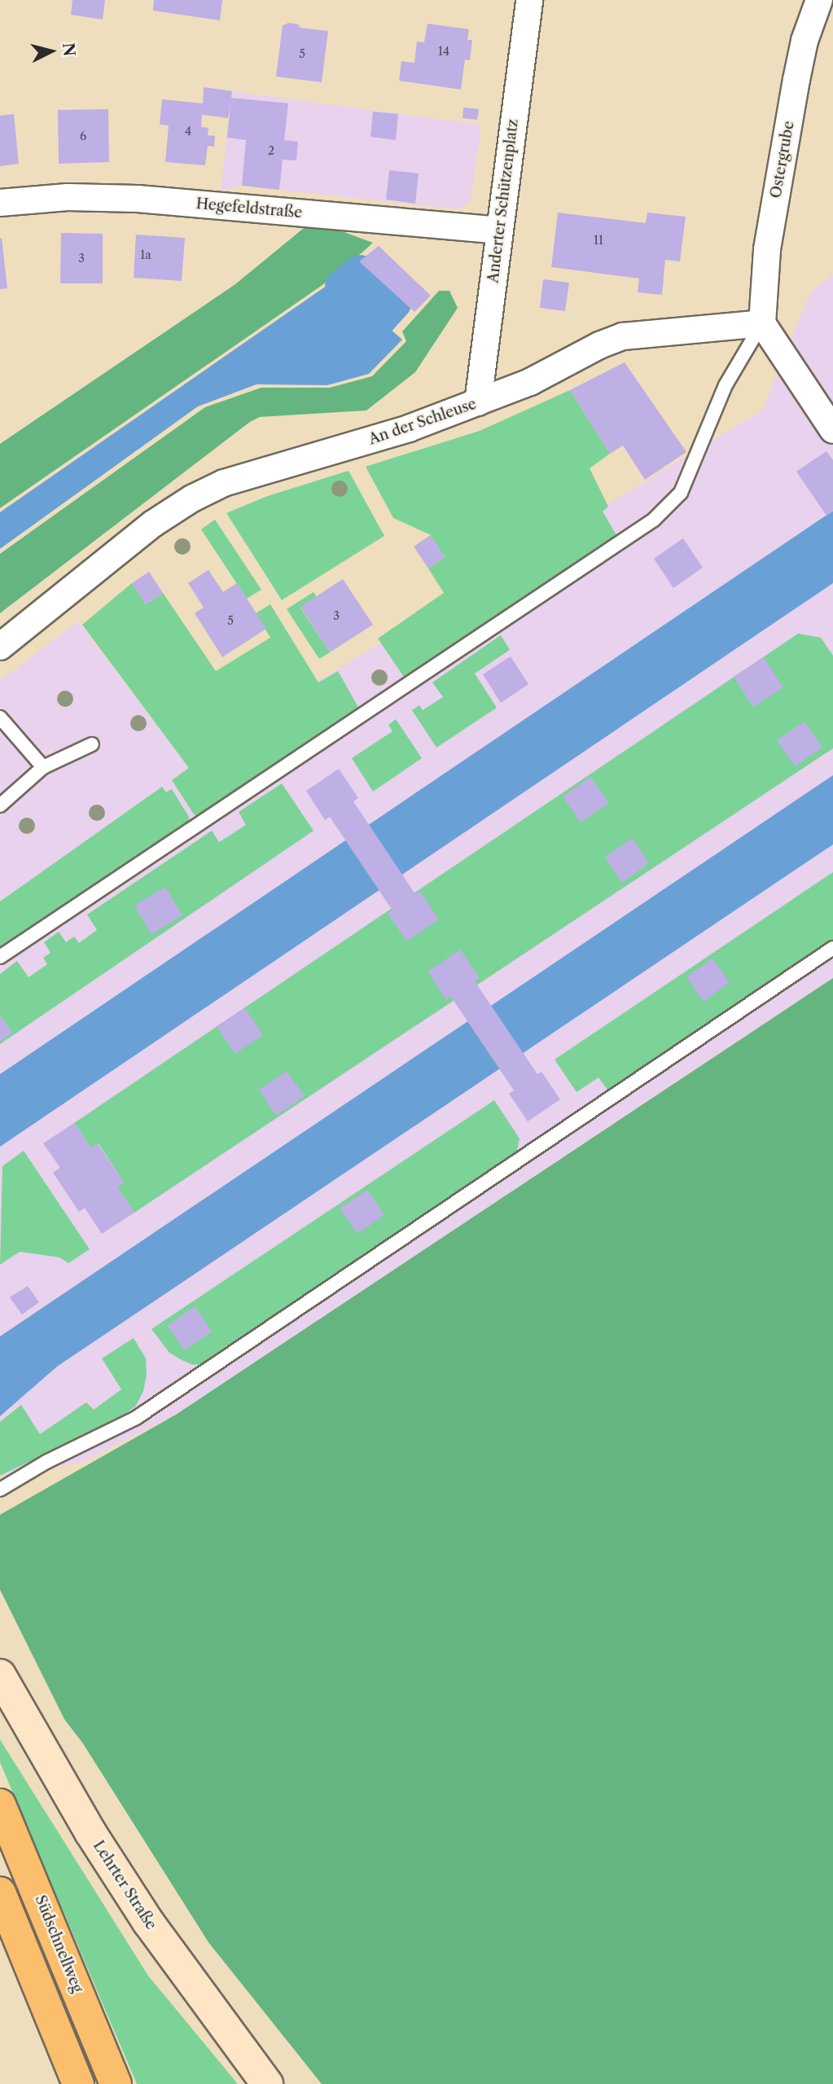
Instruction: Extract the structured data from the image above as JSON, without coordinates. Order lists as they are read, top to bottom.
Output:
{
  "streets": {
    "highway": ["Südschnellweg"],
    "main road": ["Lehrter Straße"],
    "street": [
      "Ostergrube",
      "Anderter Schützenplatz",
      "Hegefeldstraße",
      "An der Schleuse"
    ]
  },
  "crossings": [
    ["Ostergrube", "An der Schleuse"],
    ["Anderter Schützenplatz", "Hegefeldstraße"],
    ["Anderter Schützenplatz", "An der Schleuse"]
  ],
  "house_numbers": [
    "14",
    "5",
    "4",
    "6",
    "2",
    "11",
    "1a",
    "3",
    "3",
    "5"
  ],
  "north": "right"
}
